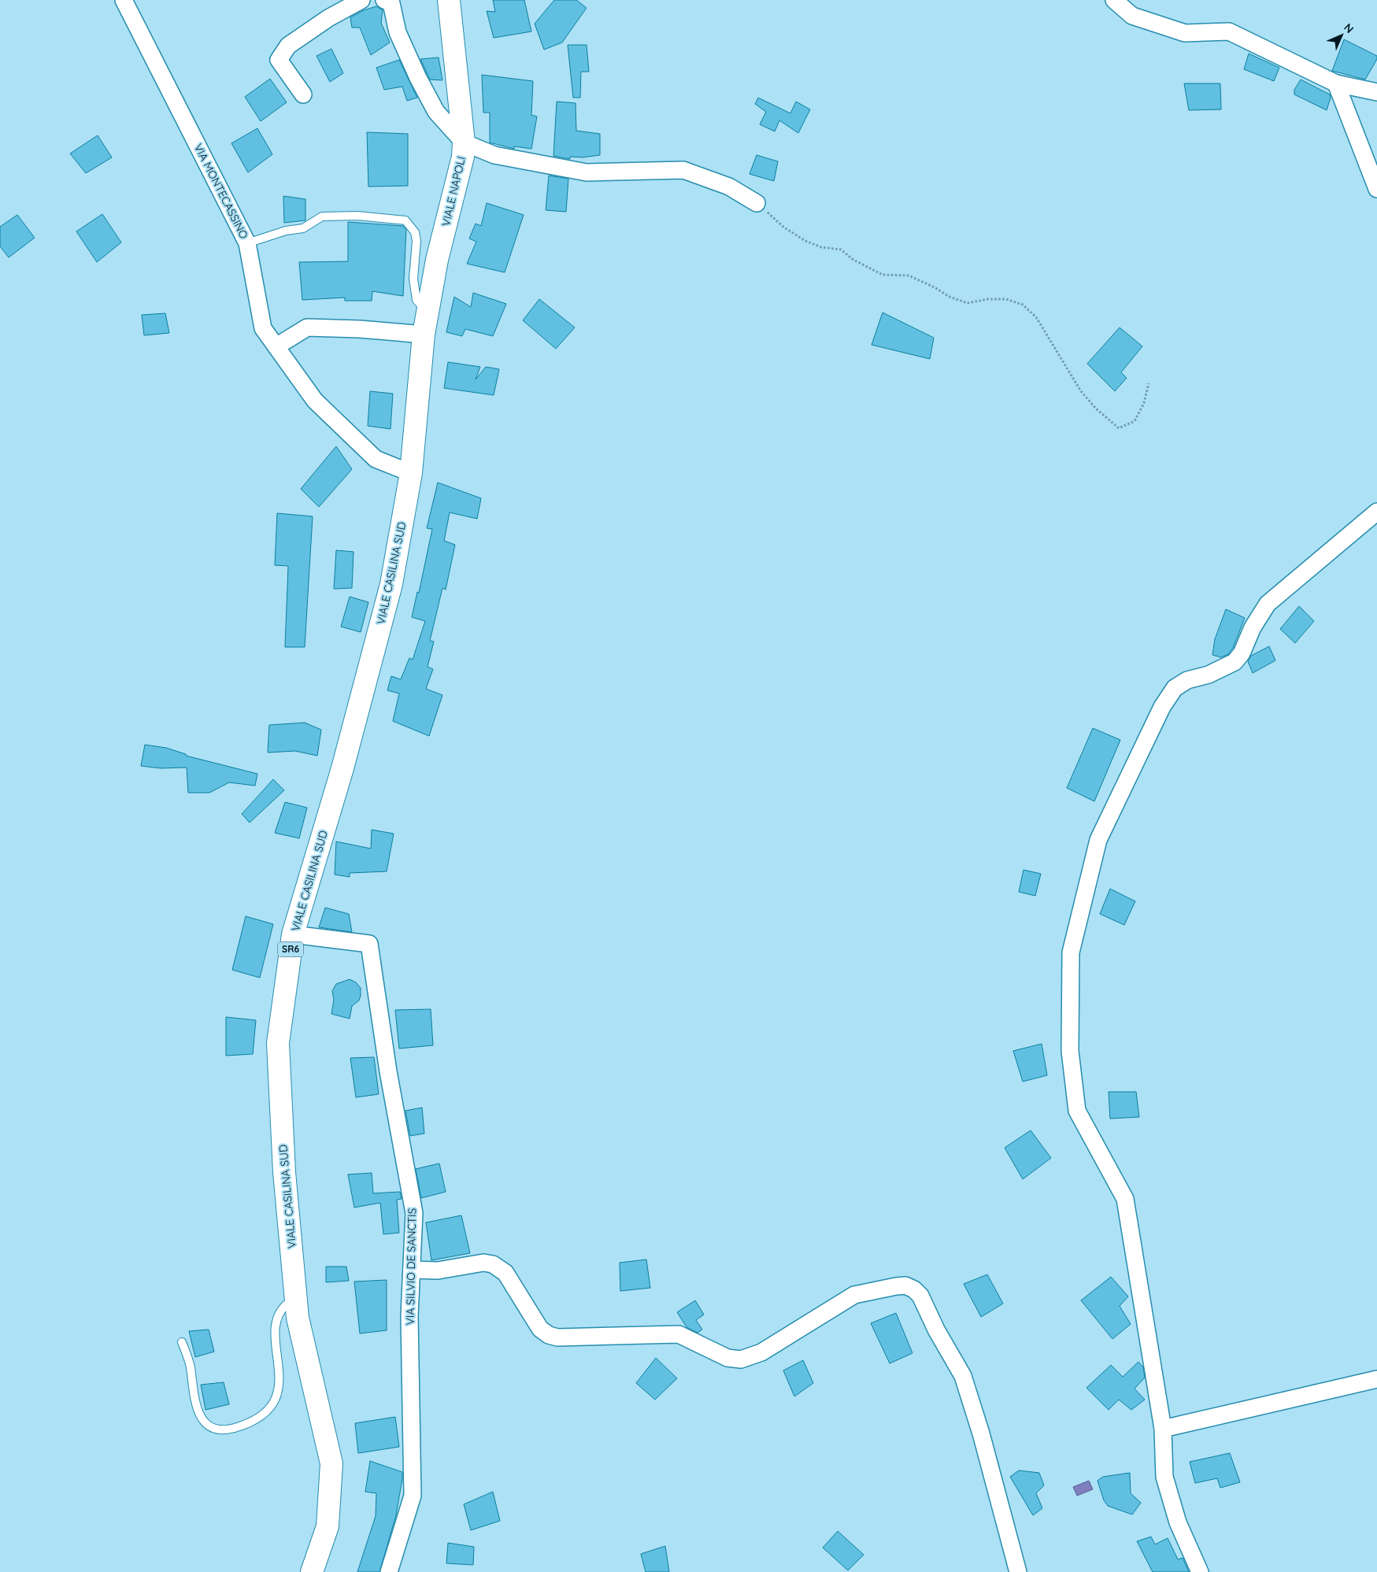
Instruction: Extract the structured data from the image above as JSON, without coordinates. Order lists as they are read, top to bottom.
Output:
{
  "streets": {
    "main road": ["VIALE NAPOLI", "VIALE CASILINA SUD", "SR6"],
    "street": ["VIA MONTECASSINO", "VIA SILVIO DE SANCTIS"]
  },
  "crossings": [
    ["VIA MONTECASSINO", "VIALE CASILINA SUD"],
    ["VIALE NAPOLI", "VIALE CASILINA SUD"],
    ["VIALE CASILINA SUD", "VIA SILVIO DE SANCTIS"]
  ],
  "north": "top right"
}
